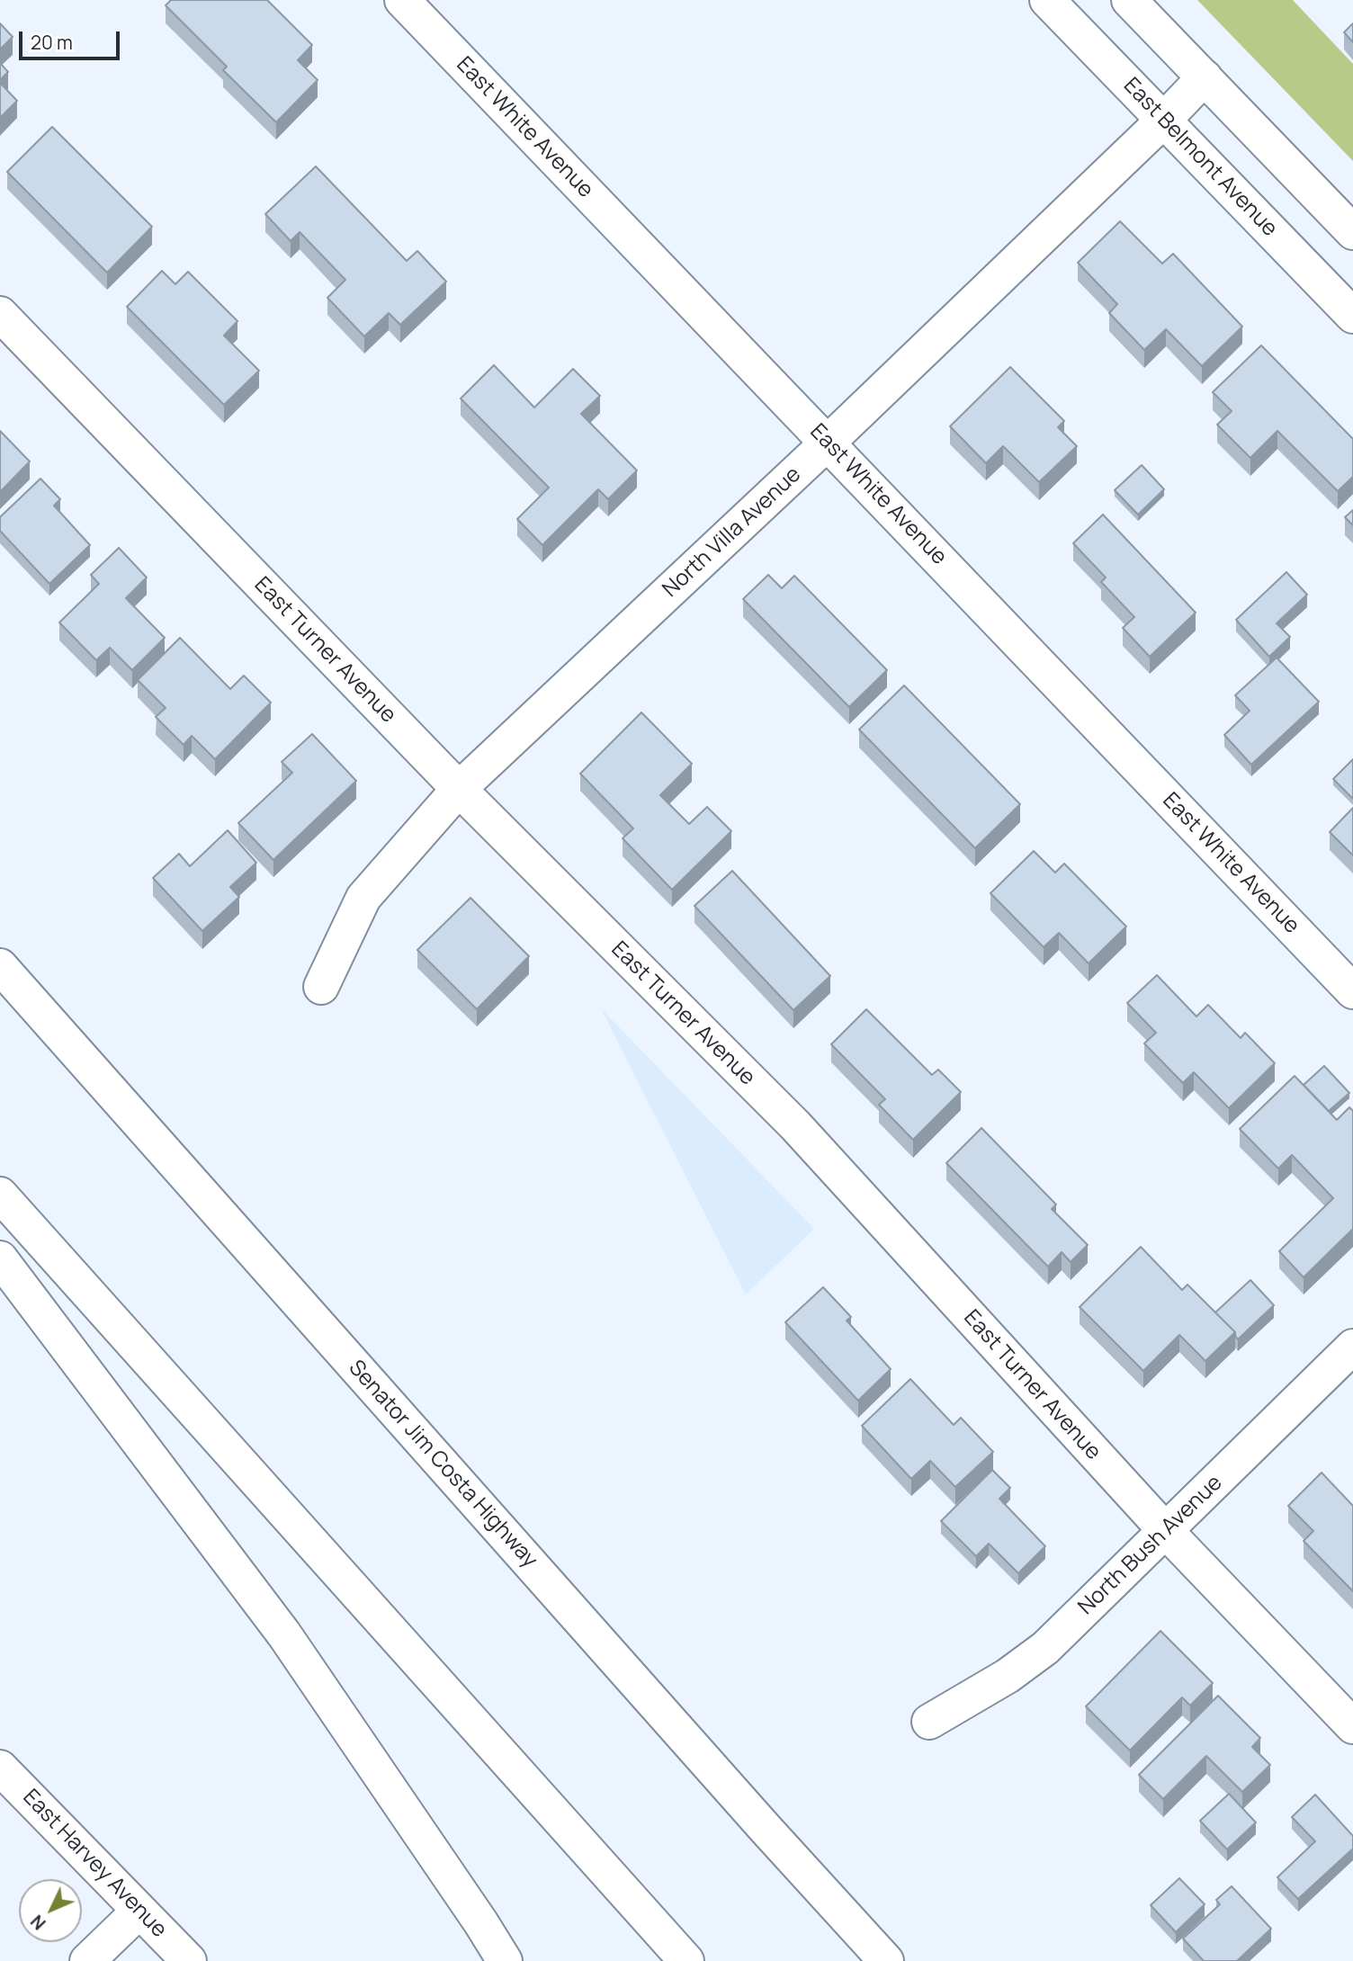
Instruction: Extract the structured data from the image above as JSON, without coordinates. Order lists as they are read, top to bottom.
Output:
{
  "streets": {
    "main road": [
      "East White Avenue",
      "East Belmont Avenue",
      "North Villa Avenue",
      "East Turner Avenue",
      "Senator Jim Costa Highway",
      "North Bush Avenue",
      "East Harvey Avenue"
    ]
  },
  "crossings": [
    ["East White Avenue", "North Villa Avenue"],
    ["East Belmont Avenue", "North Villa Avenue"],
    ["North Villa Avenue", "East Turner Avenue"],
    ["East Turner Avenue", "North Bush Avenue"]
  ],
  "scale_bar": "20 m",
  "north": "bottom left"
}
